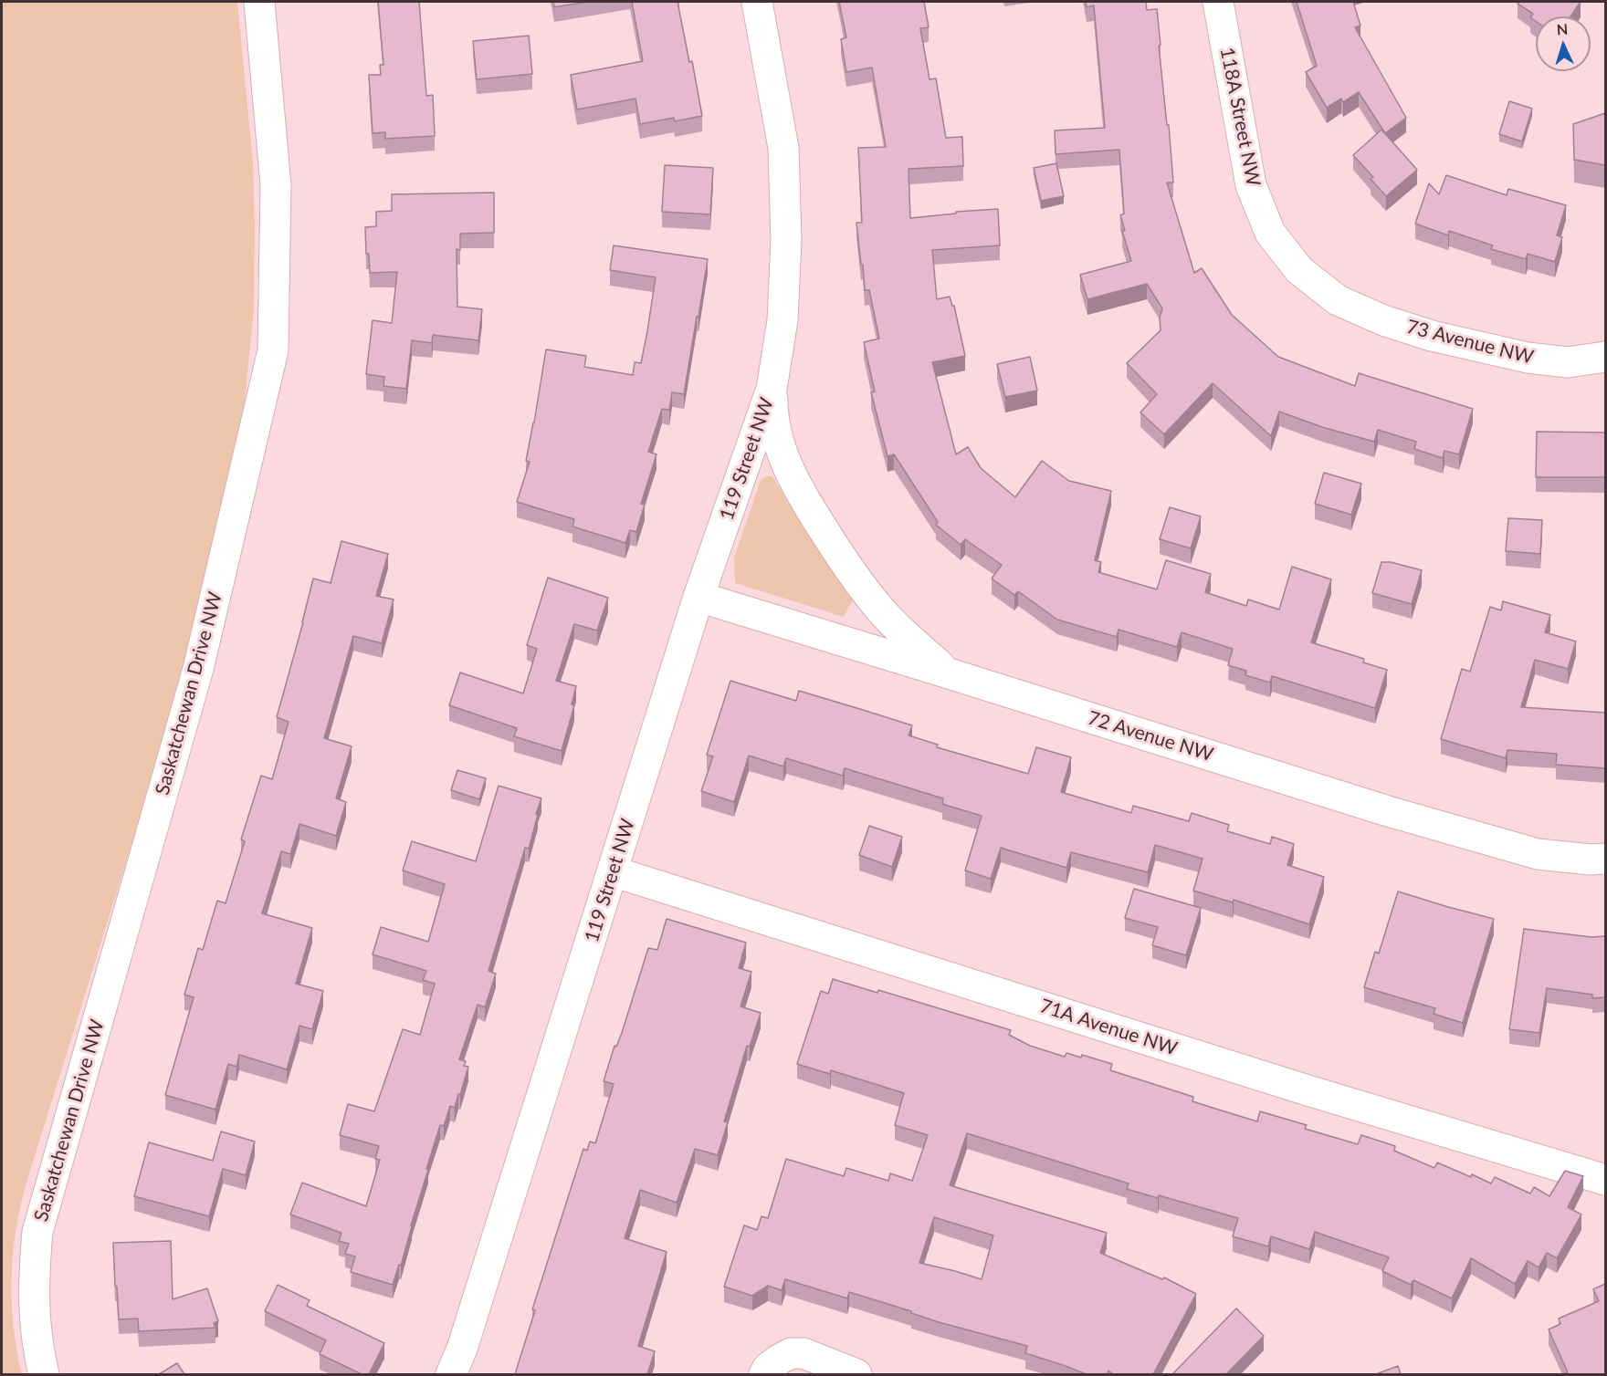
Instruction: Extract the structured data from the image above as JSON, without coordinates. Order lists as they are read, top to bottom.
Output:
{
  "streets": {
    "street": [
      "118A Street NW",
      "73 Avenue NW",
      "119 Street NW",
      "Saskatchewan Drive NW",
      "72 Avenue NW",
      "71A Avenue NW"
    ]
  },
  "crossings": [
    ["118A Street NW", "73 Avenue NW"],
    ["119 Street NW", "72 Avenue NW"],
    ["119 Street NW", "71A Avenue NW"]
  ],
  "north": "top"
}
